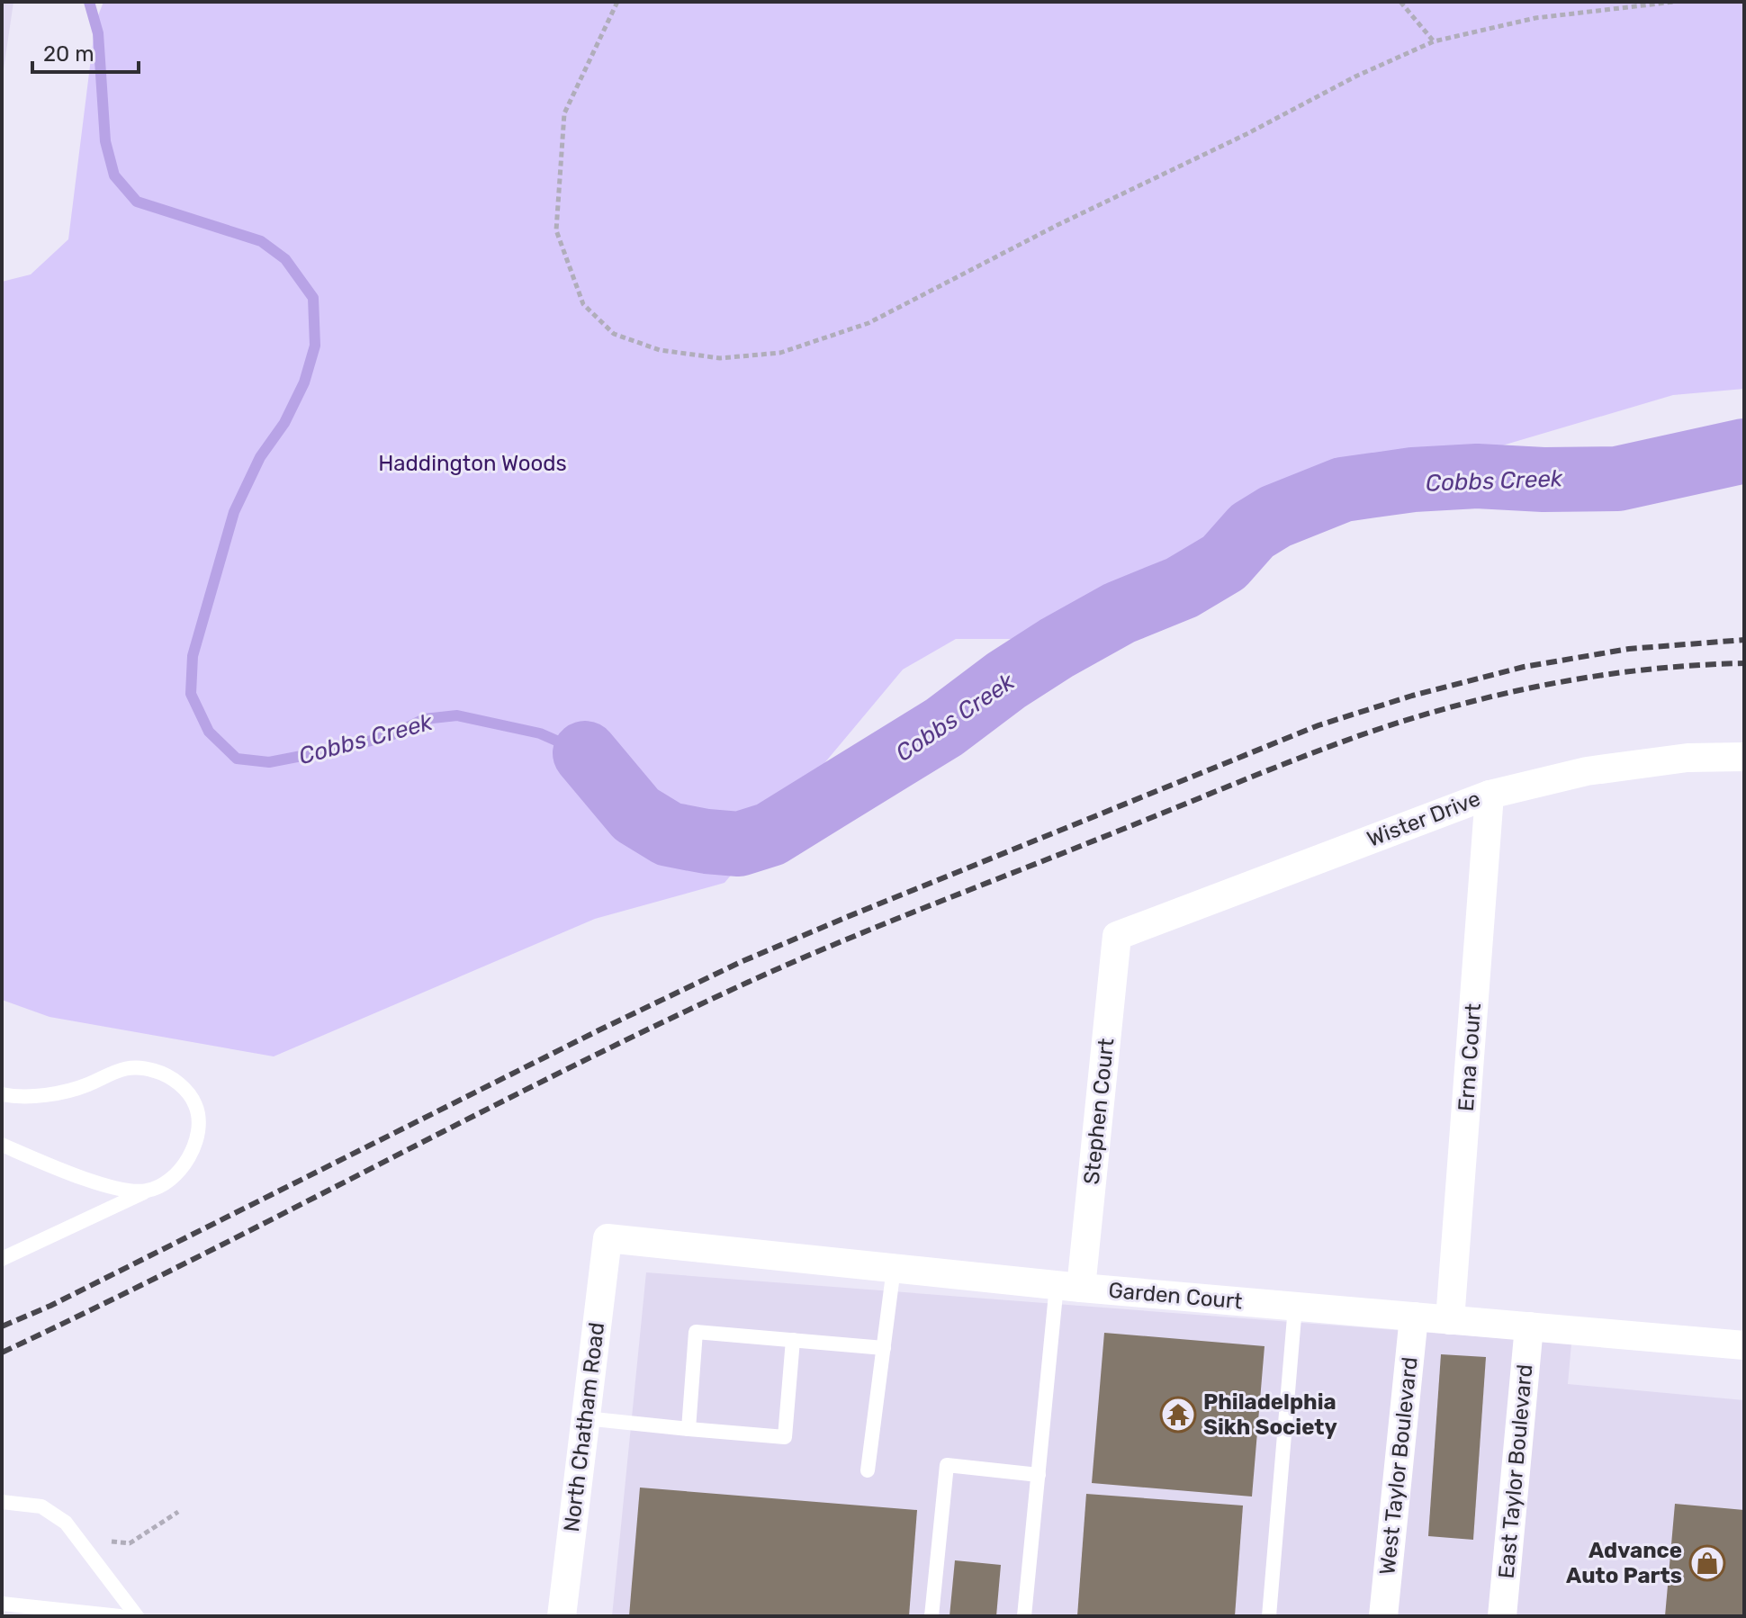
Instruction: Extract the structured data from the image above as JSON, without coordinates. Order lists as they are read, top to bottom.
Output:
{
  "streets": {
    "street": [
      "Wister Drive",
      "Erna Court",
      "Stephen Court",
      "Garden Court",
      "North Chatham Road",
      "West Taylor Boulevard",
      "East Taylor Boulevard"
    ]
  },
  "crossings": [
    ["Wister Drive", "Erna Court"],
    ["Wister Drive", "Stephen Court"],
    ["Erna Court", "Garden Court"],
    ["Stephen Court", "Garden Court"],
    ["Garden Court", "North Chatham Road"],
    ["Garden Court", "West Taylor Boulevard"],
    ["Garden Court", "East Taylor Boulevard"]
  ],
  "water": ["Cobbs Creek"],
  "parks": ["Haddington Woods"],
  "places": {
    "temple": ["Philadelphia Sikh Society"],
    "shop": ["Advance Auto Parts"]
  },
  "scale_bar": "20 m"
}
